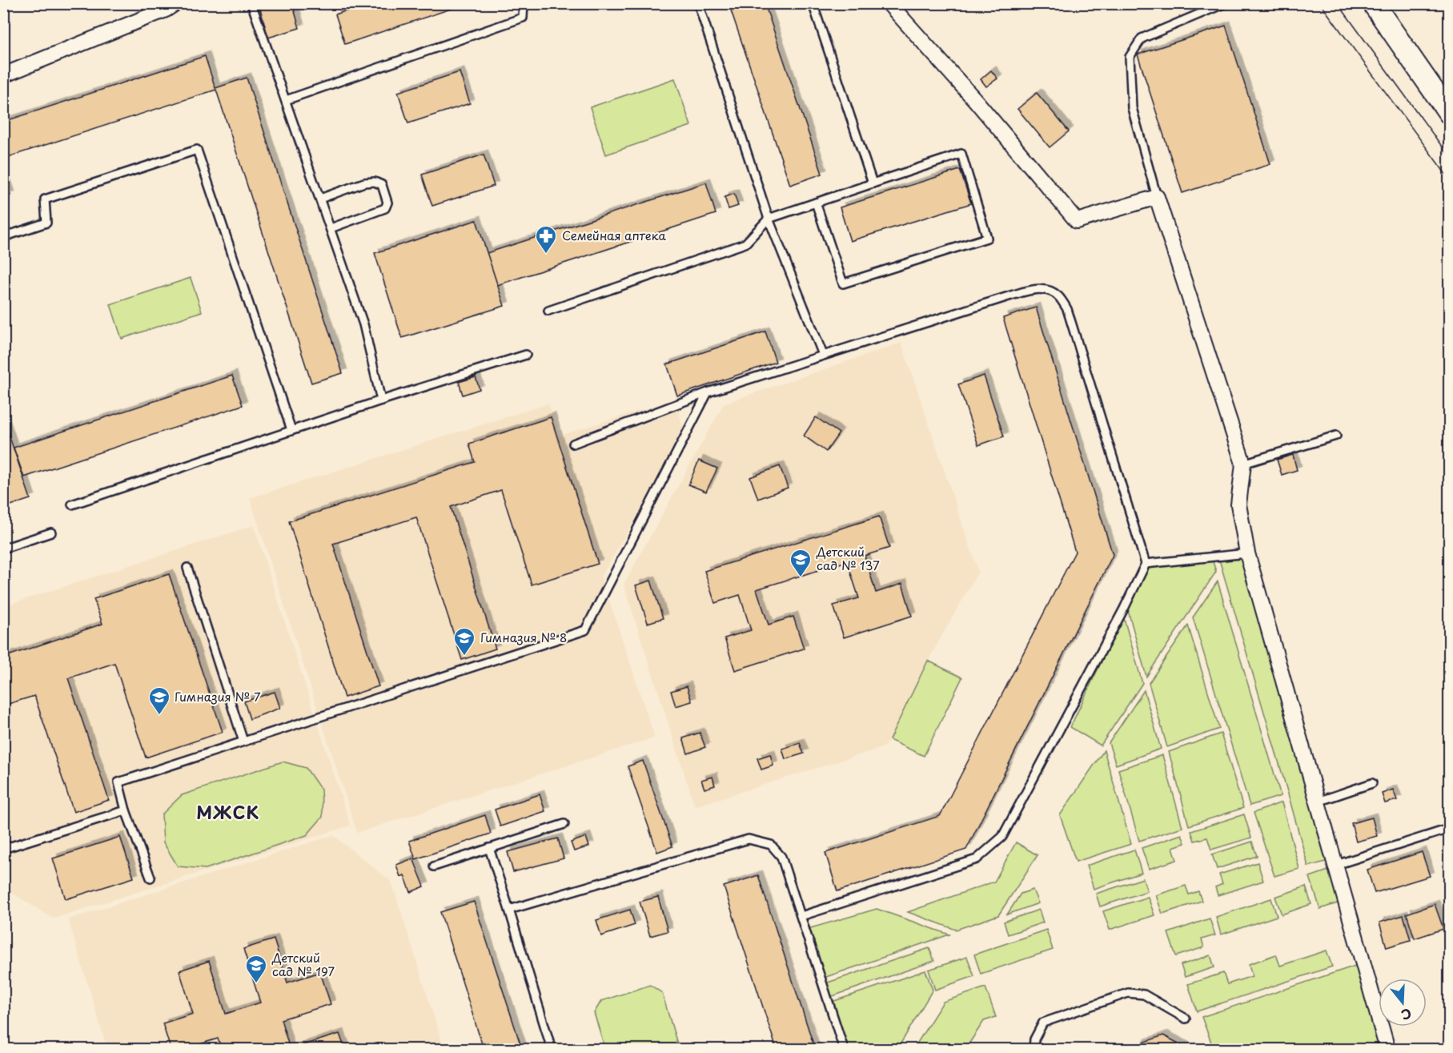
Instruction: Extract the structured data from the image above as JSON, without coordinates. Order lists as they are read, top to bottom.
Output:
{
  "districts": ["МЖСК"],
  "places": {
    "pharmacy": ["Семейная аптека"],
    "school or university": [
      "Детский сад № 137",
      "Гимназия № 8",
      "Гимназия № 7",
      "Детский сад № 197"
    ]
  },
  "north": "bottom"
}
